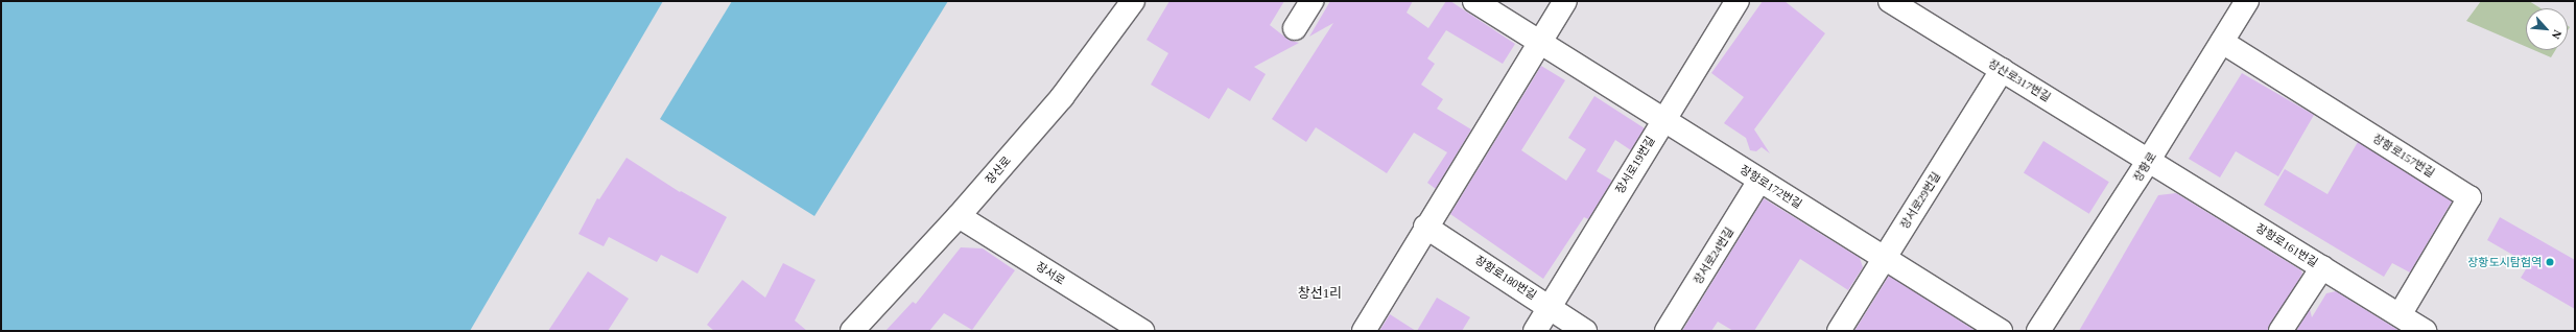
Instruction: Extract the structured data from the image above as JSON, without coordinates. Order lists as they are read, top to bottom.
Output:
{
  "streets": {
    "street": [
      "장산로317번길",
      "장항로157번길",
      "장서로19번길",
      "장항로",
      "장산로",
      "장항로172번길",
      "장서로29번길",
      "장항로161번길",
      "장서로24번길",
      "장서로",
      "장항로180번길"
    ]
  },
  "crossings": [
    ["장산로317번길", "장항로"],
    ["장산로317번길", "장서로29번길"],
    ["장산로317번길", "장항로161번길"],
    ["장항로157번길", "장항로"],
    ["장항로157번길", "장항로161번길"],
    ["장서로19번길", "장항로172번길"],
    ["장서로19번길", "장항로180번길"],
    ["장항로", "장항로161번길"],
    ["장산로", "장서로"],
    ["장항로172번길", "장서로29번길"],
    ["장항로172번길", "장서로24번길"]
  ],
  "districts": ["창선1리"],
  "places": ["장항도시탐험역"],
  "north": "bottom right"
}
